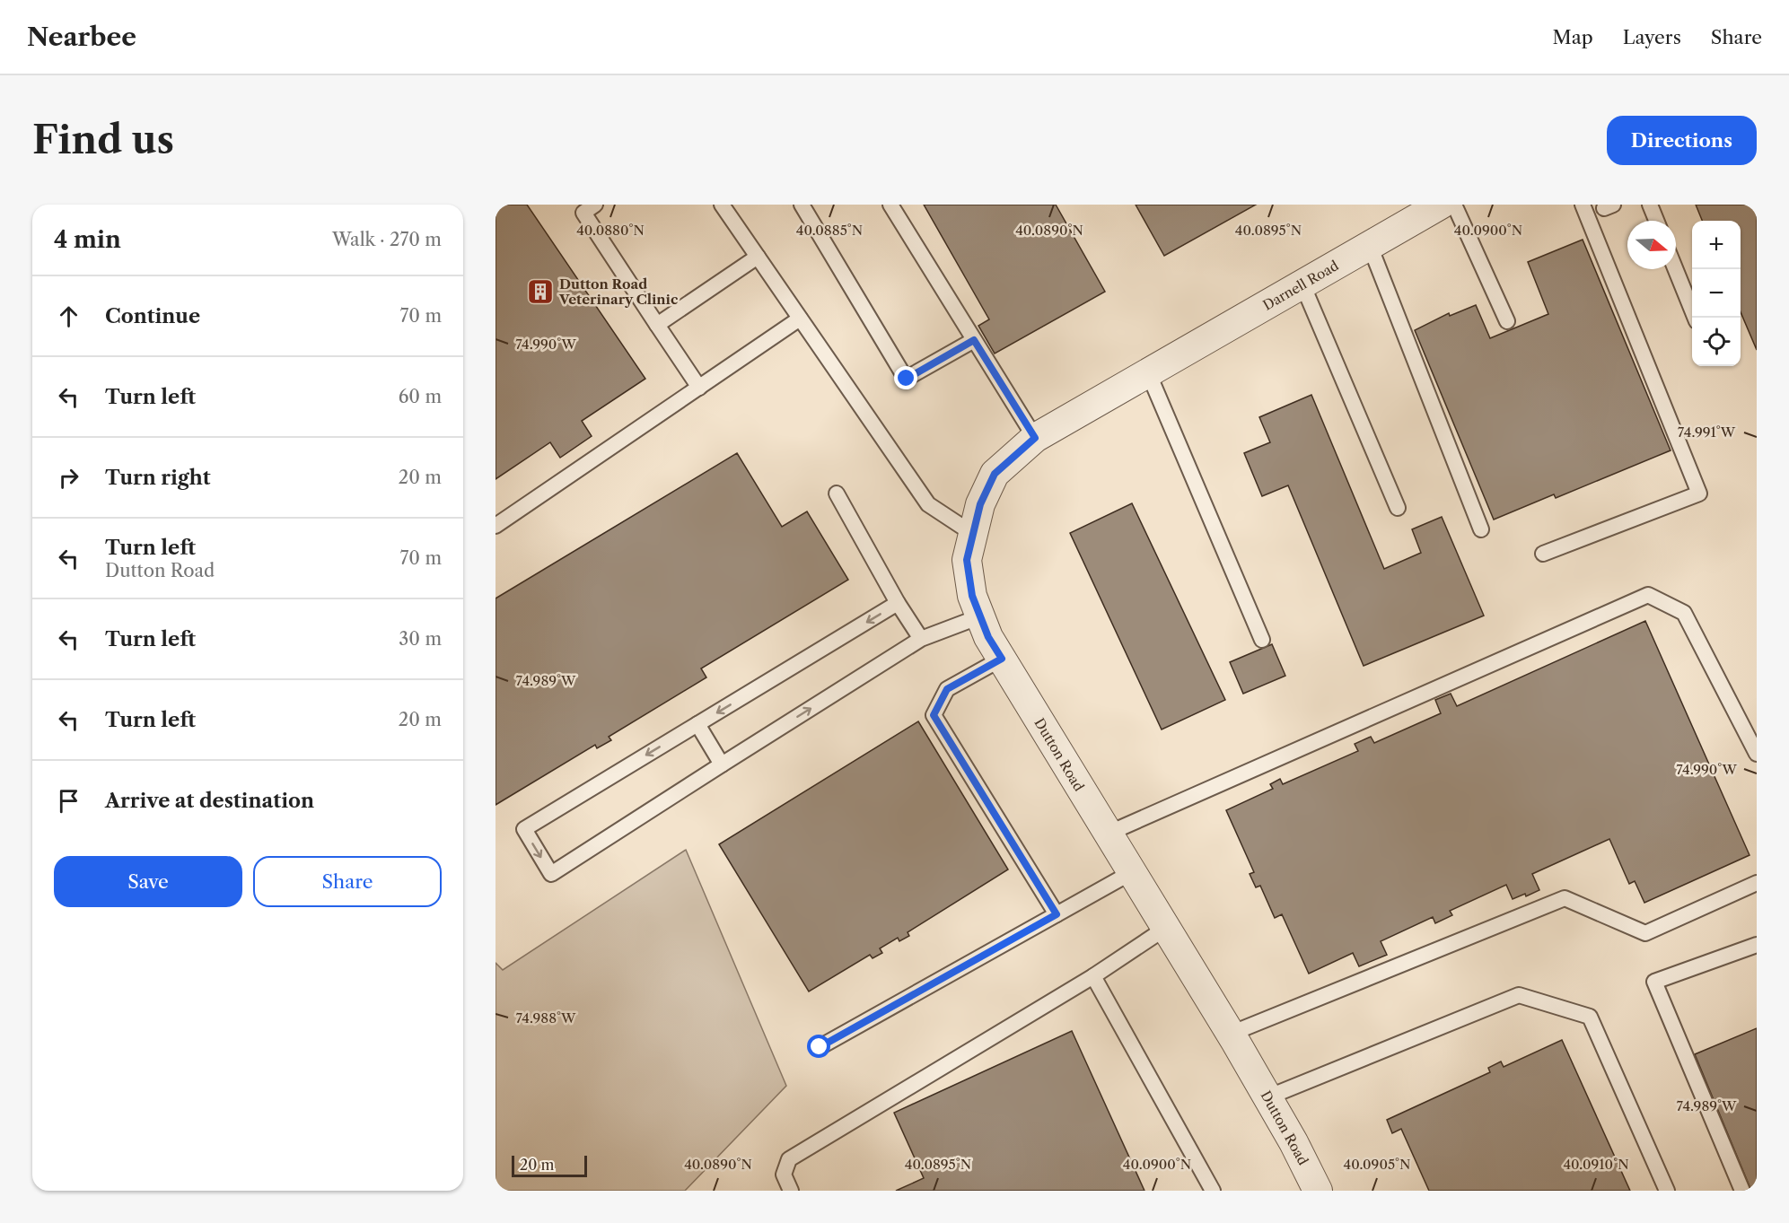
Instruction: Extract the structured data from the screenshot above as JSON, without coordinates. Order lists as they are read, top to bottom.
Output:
{
  "streets": {
    "street": ["Darnell Road", "Dutton Road"]
  },
  "crossings": [
    ["Darnell Road", "Dutton Road"]
  ],
  "places": {
    "building": ["Dutton Road Veterinary Clinic"]
  },
  "scale_bar": "20 m",
  "north": "right",
  "page": {
    "header": "Nearbee",
    "nav": ["Map", "Layers", "Share"],
    "buttons": [
      "Directions",
      ["Save", "Share"]
    ],
    "title": "Find us",
    "heading": ["4 min", "Walk · 270 m"],
    "map_buttons": ["+", "−"],
    "list": [
      ["Continue", "70 m"],
      ["Turn left", "60 m"],
      ["Turn right", "20 m"],
      ["Turn left", "Dutton Road", "70 m"],
      ["Turn left", "30 m"],
      ["Turn left", "20 m"],
      "Arrive at destination"
    ],
    "scale": "20 m"
  },
  "coordinates": [
    "40.0880°N",
    "40.0885°N",
    "40.0890°N",
    "40.0895°N",
    "40.0900°N",
    "74.990°W",
    "74.991°W",
    "74.989°W",
    "74.988°W",
    "40.0905°N",
    "40.0910°N"
  ]
}
